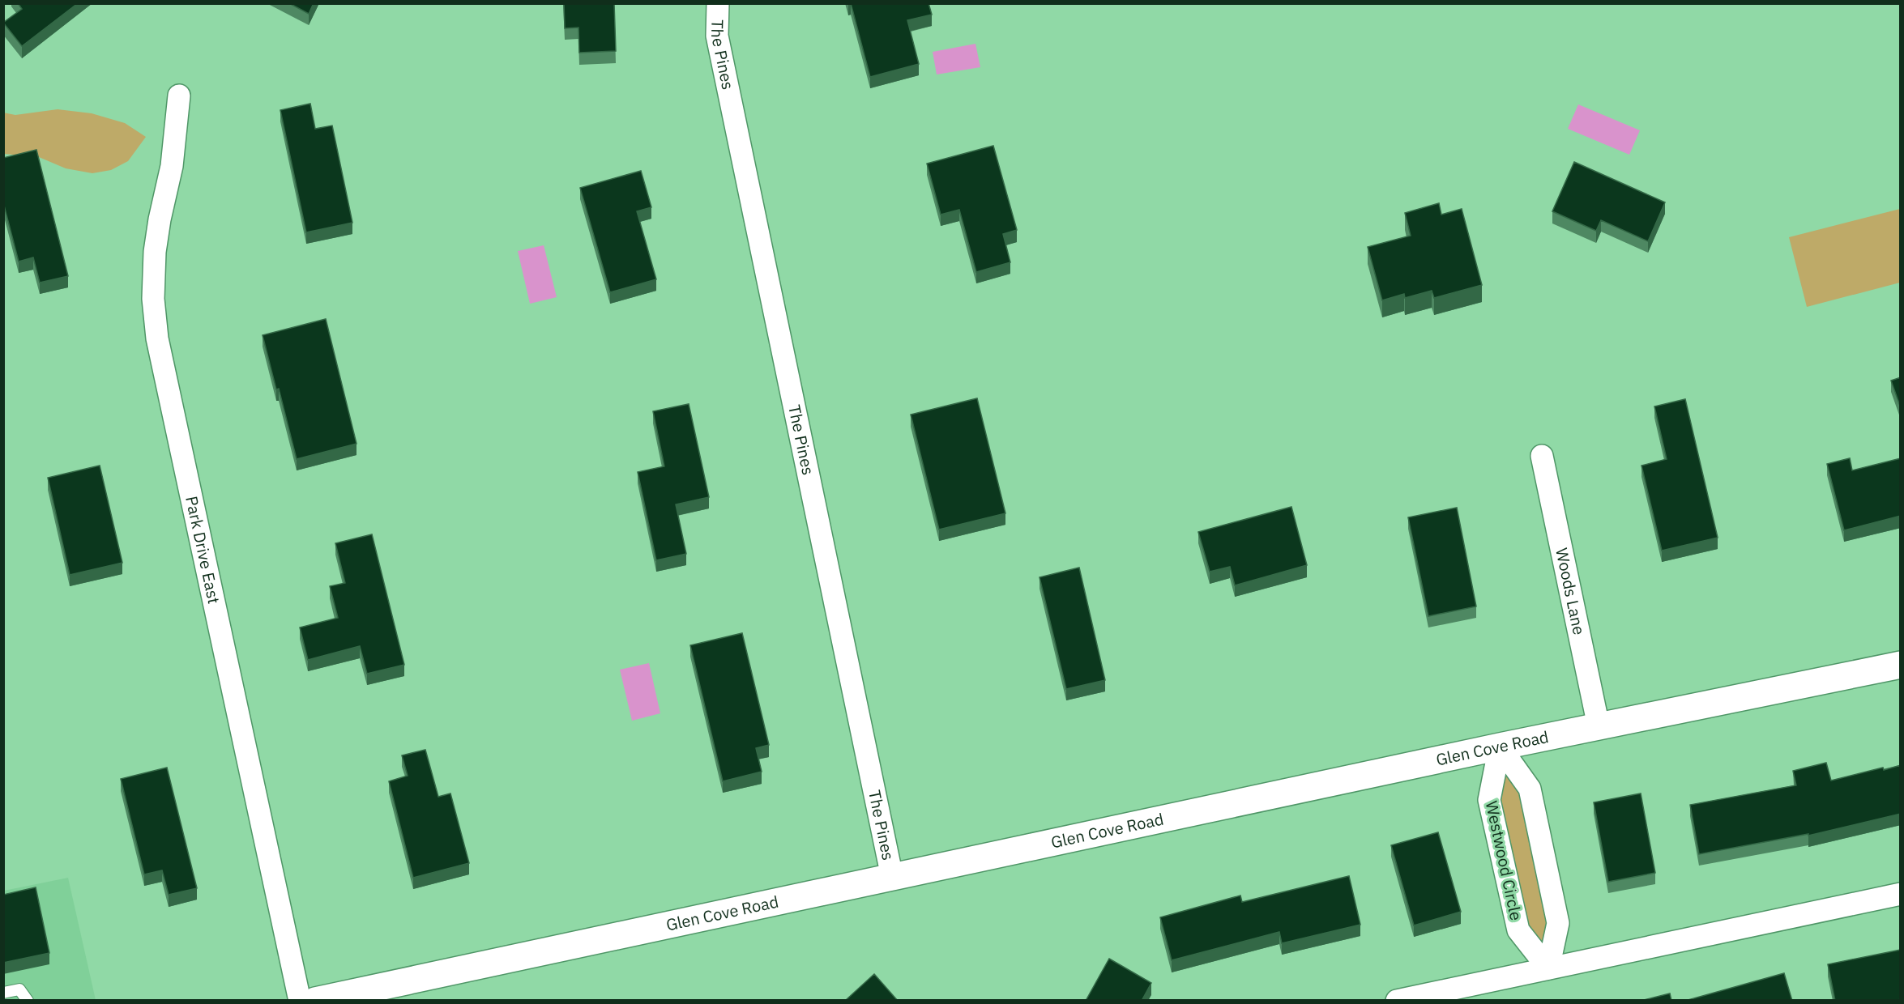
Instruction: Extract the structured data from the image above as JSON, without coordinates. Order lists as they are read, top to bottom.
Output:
{
  "streets": {
    "main road": ["Glen Cove Road"],
    "street": [
      "The Pines",
      "Park Drive East",
      "Woods Lane",
      "Westwood Circle"
    ]
  },
  "crossings": [
    ["The Pines", "Glen Cove Road"],
    ["Woods Lane", "Glen Cove Road"],
    ["Glen Cove Road", "Westwood Circle"]
  ]
}
